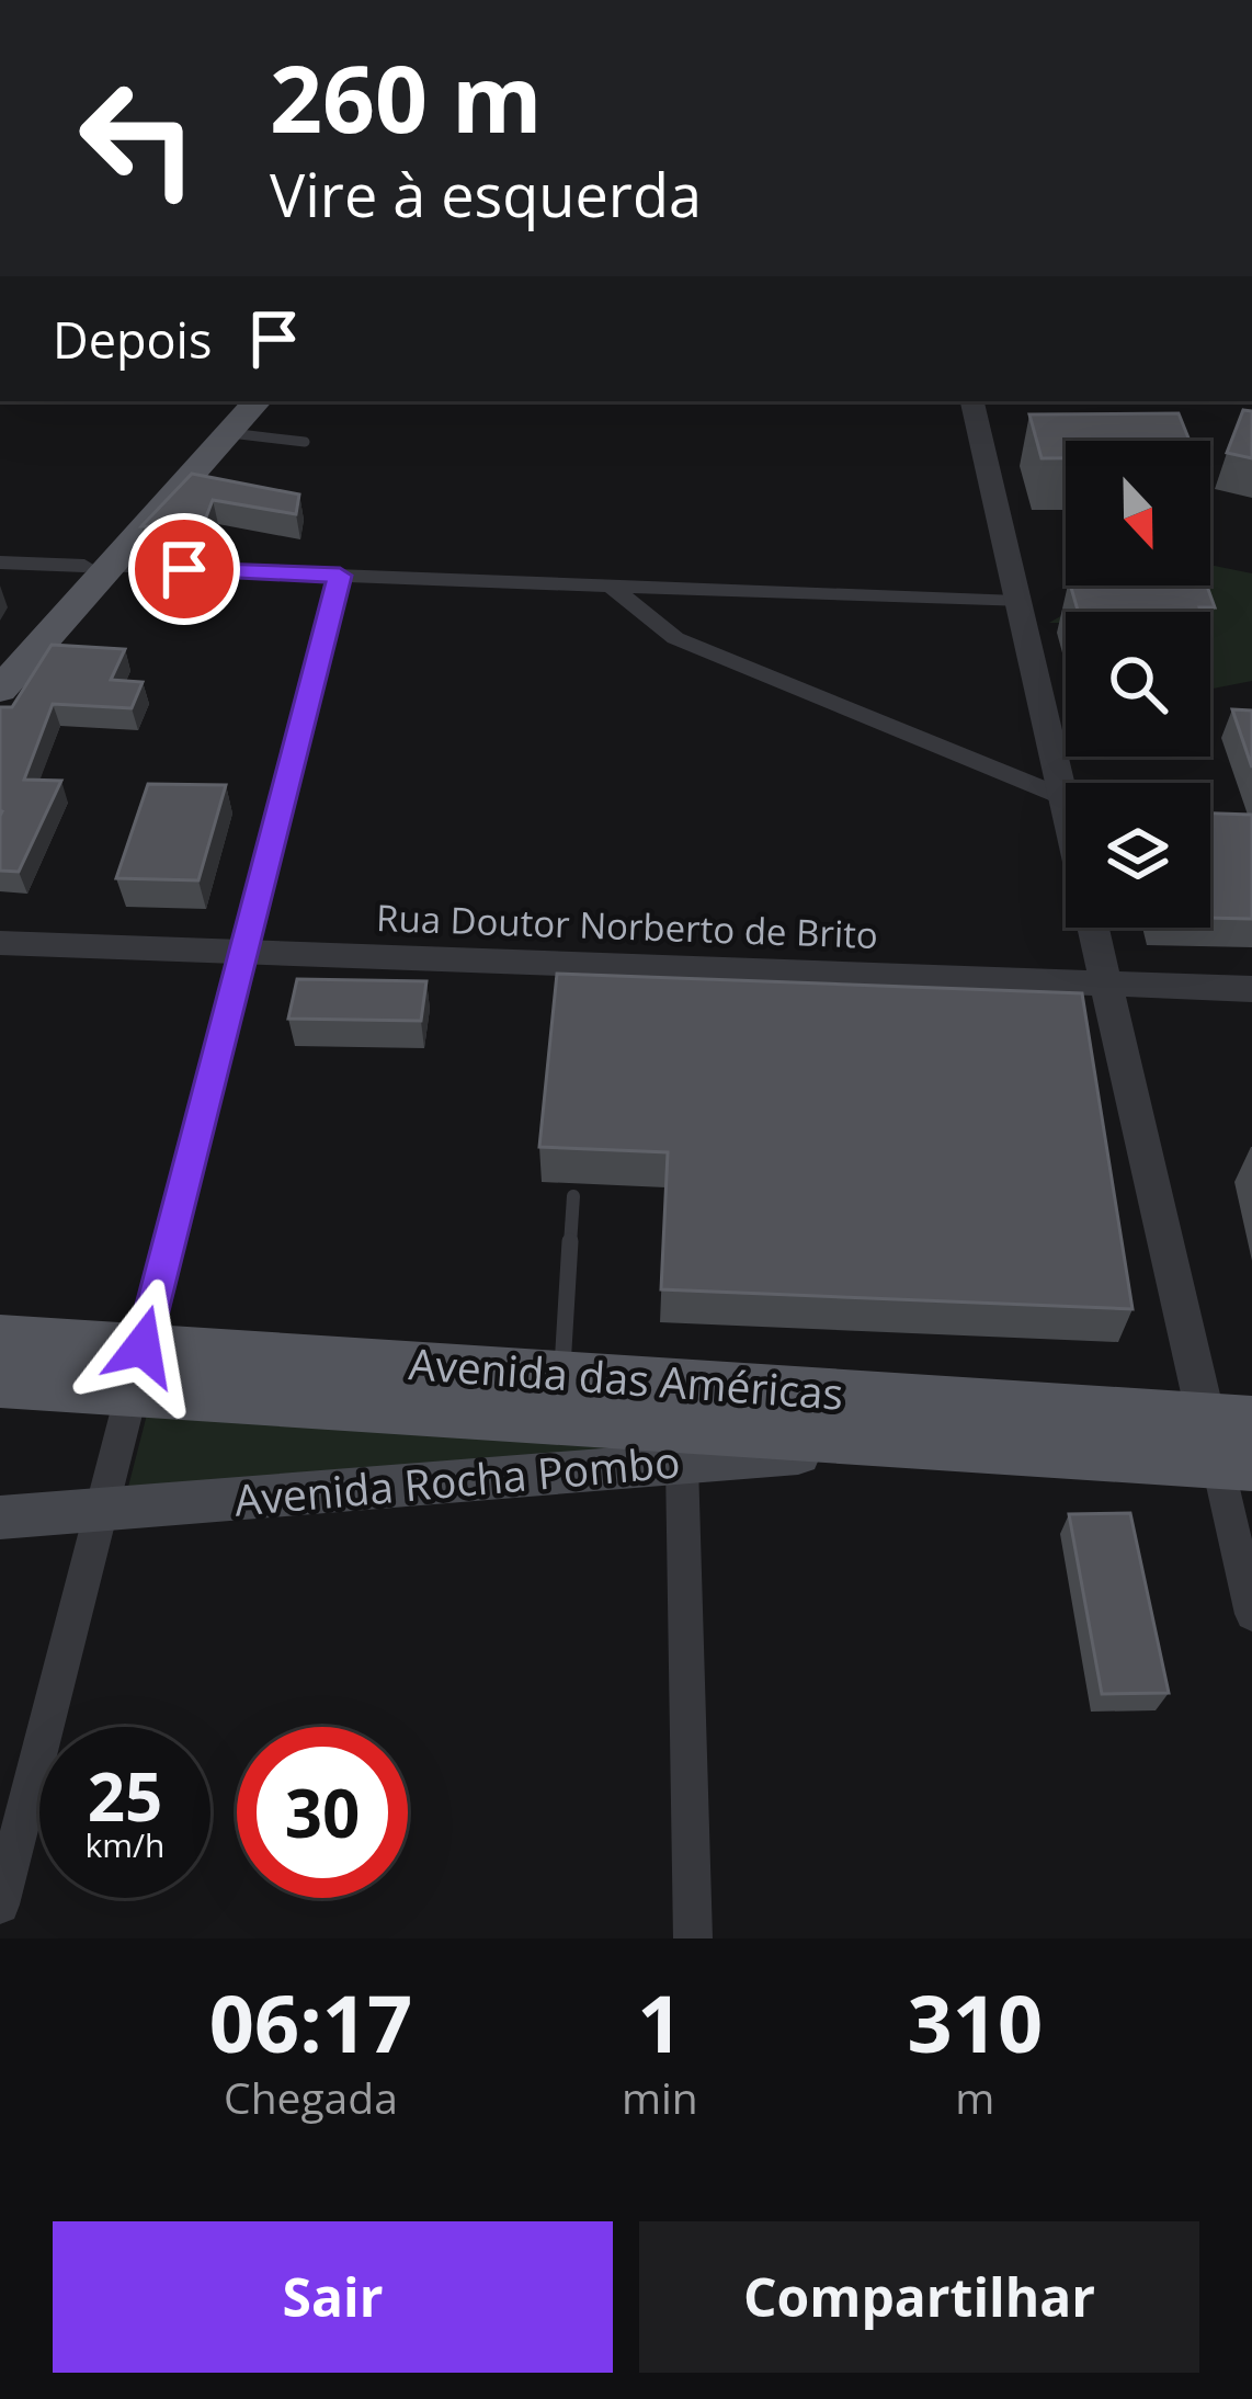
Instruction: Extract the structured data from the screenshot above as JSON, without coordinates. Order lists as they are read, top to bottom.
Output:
{
  "streets": {
    "main road": ["Avenida das Américas", "Avenida Rocha Pombo"],
    "street": ["Rua Doutor Norberto de Brito"]
  },
  "crossings": [
    ["Avenida das Américas", "Avenida Rocha Pombo"]
  ],
  "north": "bottom",
  "page": {
    "turn": ["260 m", "Vire à esquerda"],
    "then": "Depois",
    "speed": "25 km/h",
    "limit": "30",
    "eta": [
      "06:17",
      "Chegada",
      "1",
      "min",
      "310",
      "m"
    ],
    "buttons": ["Sair", "Compartilhar"]
  }
}
